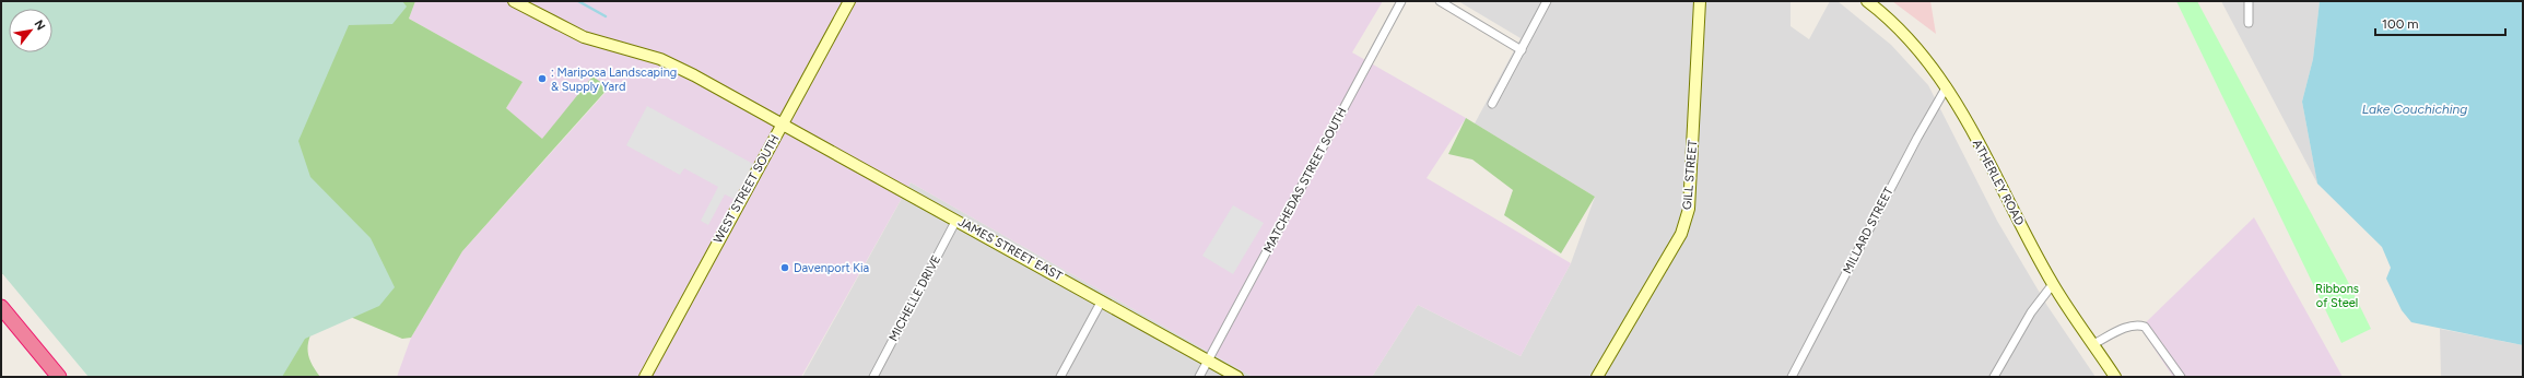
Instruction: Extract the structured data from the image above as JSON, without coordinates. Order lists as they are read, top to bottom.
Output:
{
  "streets": {
    "street": [
      "GILL STREET",
      "MATCHEDAS STREET SOUTH",
      "ATHERLEY ROAD",
      "WEST STREET SOUTH",
      "MILLARD STREET",
      "JAMES STREET EAST",
      "MICHELLE DRIVE"
    ]
  },
  "crossings": [
    ["MATCHEDAS STREET SOUTH", "JAMES STREET EAST"],
    ["ATHERLEY ROAD", "MILLARD STREET"],
    ["WEST STREET SOUTH", "JAMES STREET EAST"],
    ["JAMES STREET EAST", "MICHELLE DRIVE"]
  ],
  "water": ["Lake Couchiching"],
  "parks": ["Ribbons of Steel"],
  "places": [": Mariposa Landscaping & Supply Yard", "Davenport Kia"],
  "scale_bar": "100 m",
  "north": "top right"
}
